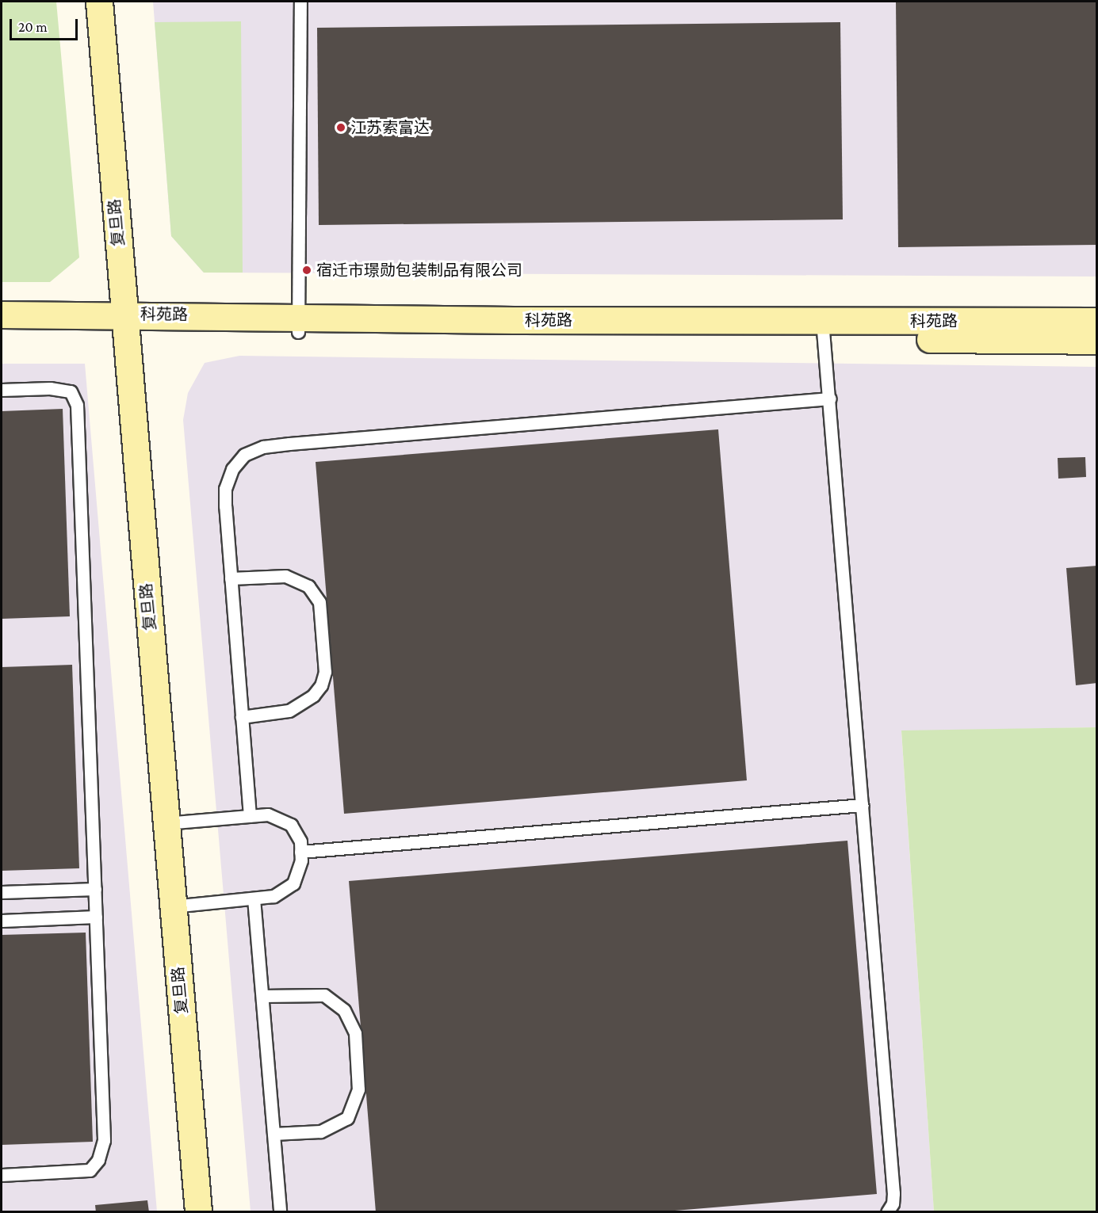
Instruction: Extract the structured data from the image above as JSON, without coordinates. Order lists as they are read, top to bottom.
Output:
{
  "streets": {
    "street": ["复旦路", "科苑路"]
  },
  "crossings": [
    ["复旦路", "科苑路"]
  ],
  "places": ["江苏索富达", "宿迁市璟勋包装制品有限公司"],
  "scale_bar": "20 m"
}
